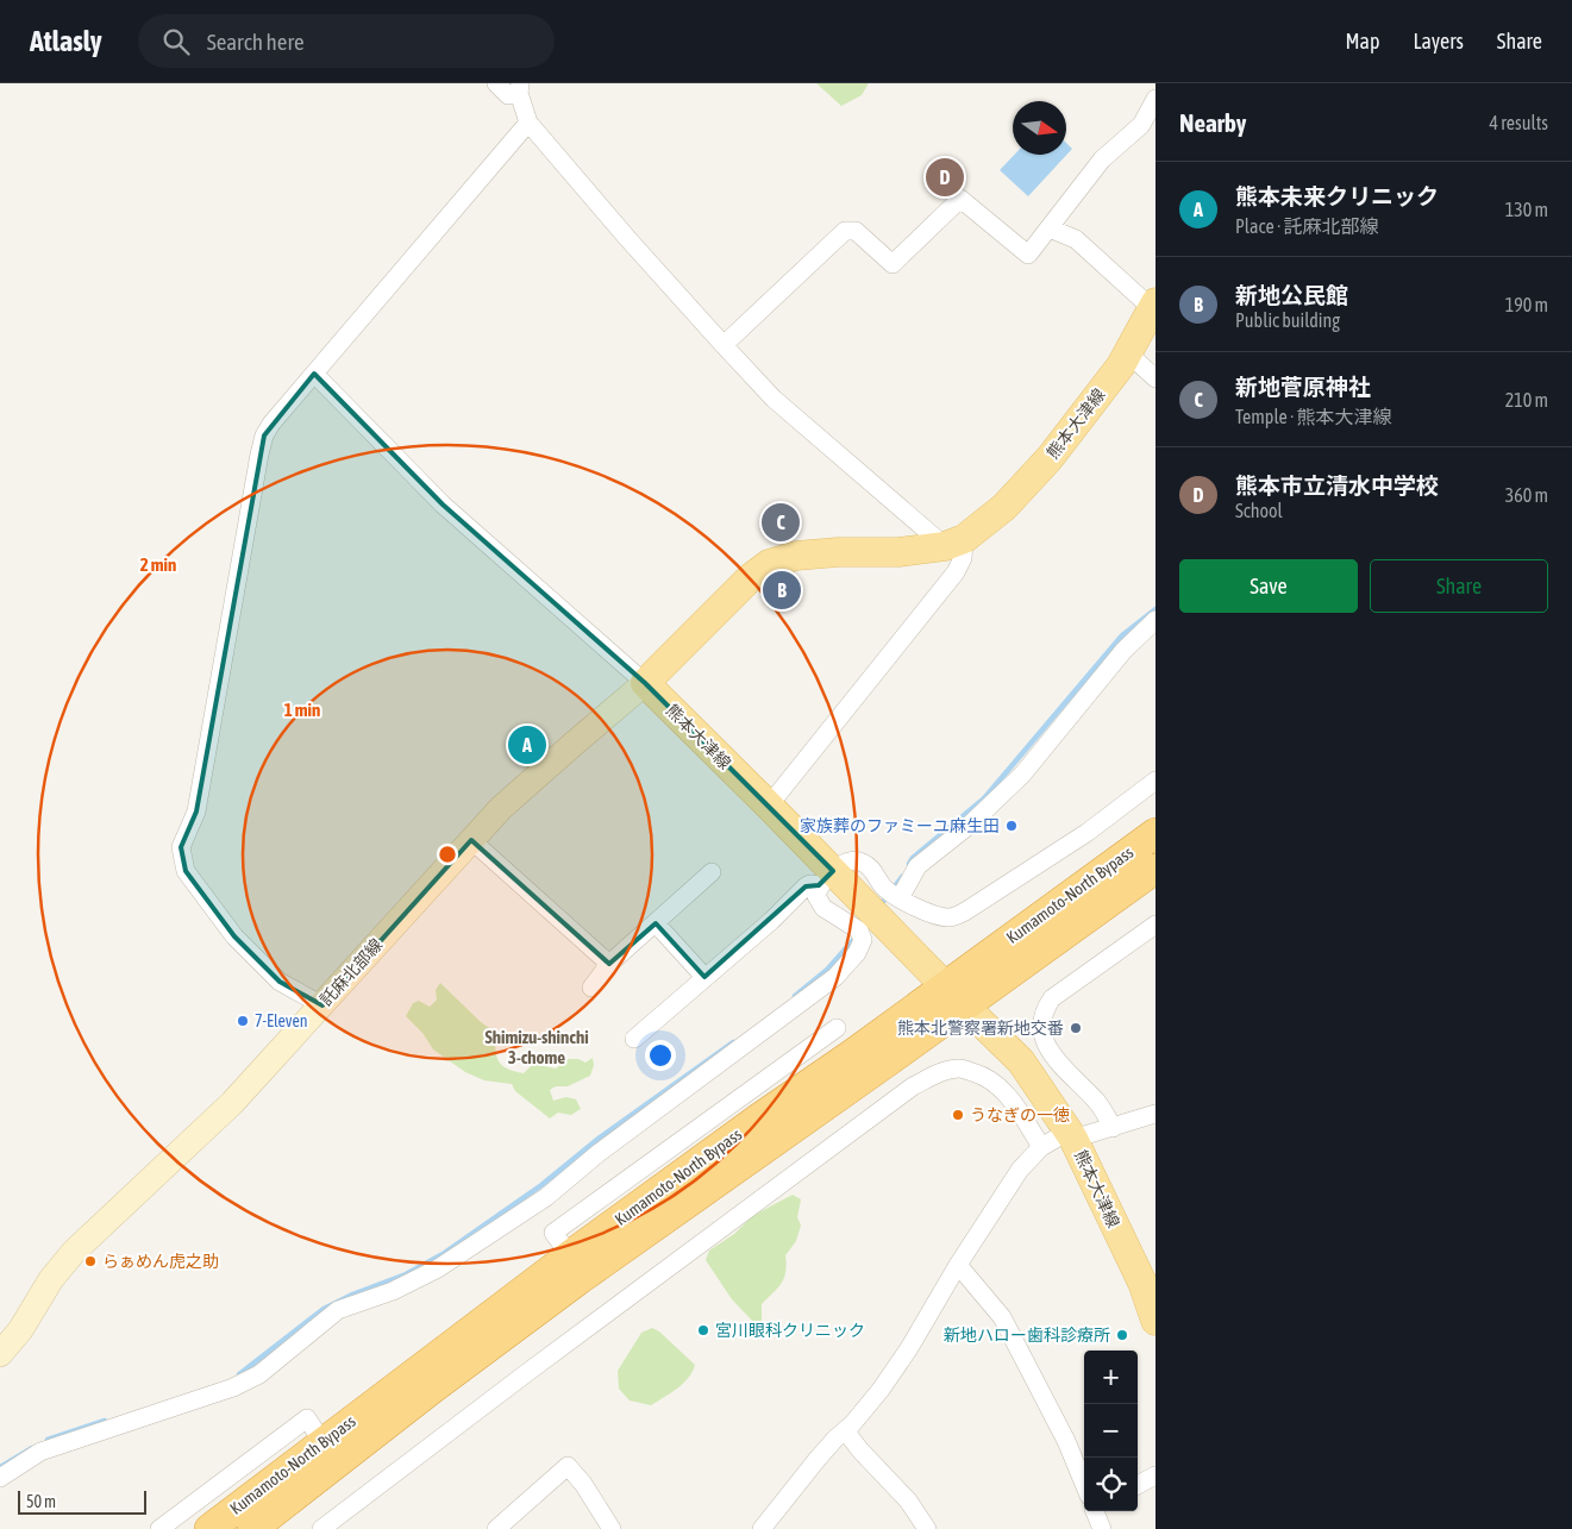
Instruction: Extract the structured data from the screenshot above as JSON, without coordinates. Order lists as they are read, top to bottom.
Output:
{
  "streets": {
    "highway": ["Kumamoto-North Bypass"],
    "main road": ["熊本大津線", "託麻北部線"]
  },
  "crossings": [
    ["熊本大津線", "Kumamoto-North Bypass"],
    ["熊本大津線", "託麻北部線"]
  ],
  "districts": ["Shimizu-shinchi 3-chome"],
  "places": [
    "家族葬のファミーユ麻生田",
    "7-Eleven",
    "熊本北警察署新地交番",
    "うなぎの一徳",
    "らぁめん虎之助",
    "宮川眼科クリニック",
    "新地ハロー歯科診療所"
  ],
  "scale_bar": "50 m",
  "north": "right",
  "page": {
    "header": "Atlasly",
    "search": "Search here",
    "nav": ["Map", "Layers", "Share"],
    "heading": ["Nearby", "4 results"],
    "pins": [
      "D",
      "C",
      "B",
      "A"
    ],
    "list": [
      {
        "mark": "A",
        "name": "熊本未来クリニック",
        "note": "Place · 託麻北部線",
        "value": "130 m"
      },
      {
        "mark": "B",
        "name": "新地公民館",
        "note": "Public building",
        "value": "190 m"
      },
      {
        "mark": "C",
        "name": "新地菅原神社",
        "note": "Temple · 熊本大津線",
        "value": "210 m"
      },
      {
        "mark": "D",
        "name": "熊本市立清水中学校",
        "note": "School",
        "value": "360 m"
      }
    ],
    "buttons": ["Save", "Share"],
    "map_buttons": ["+", "−"],
    "scale": "50 m"
  },
  "rings": ["2 min", "1 min"]
}
